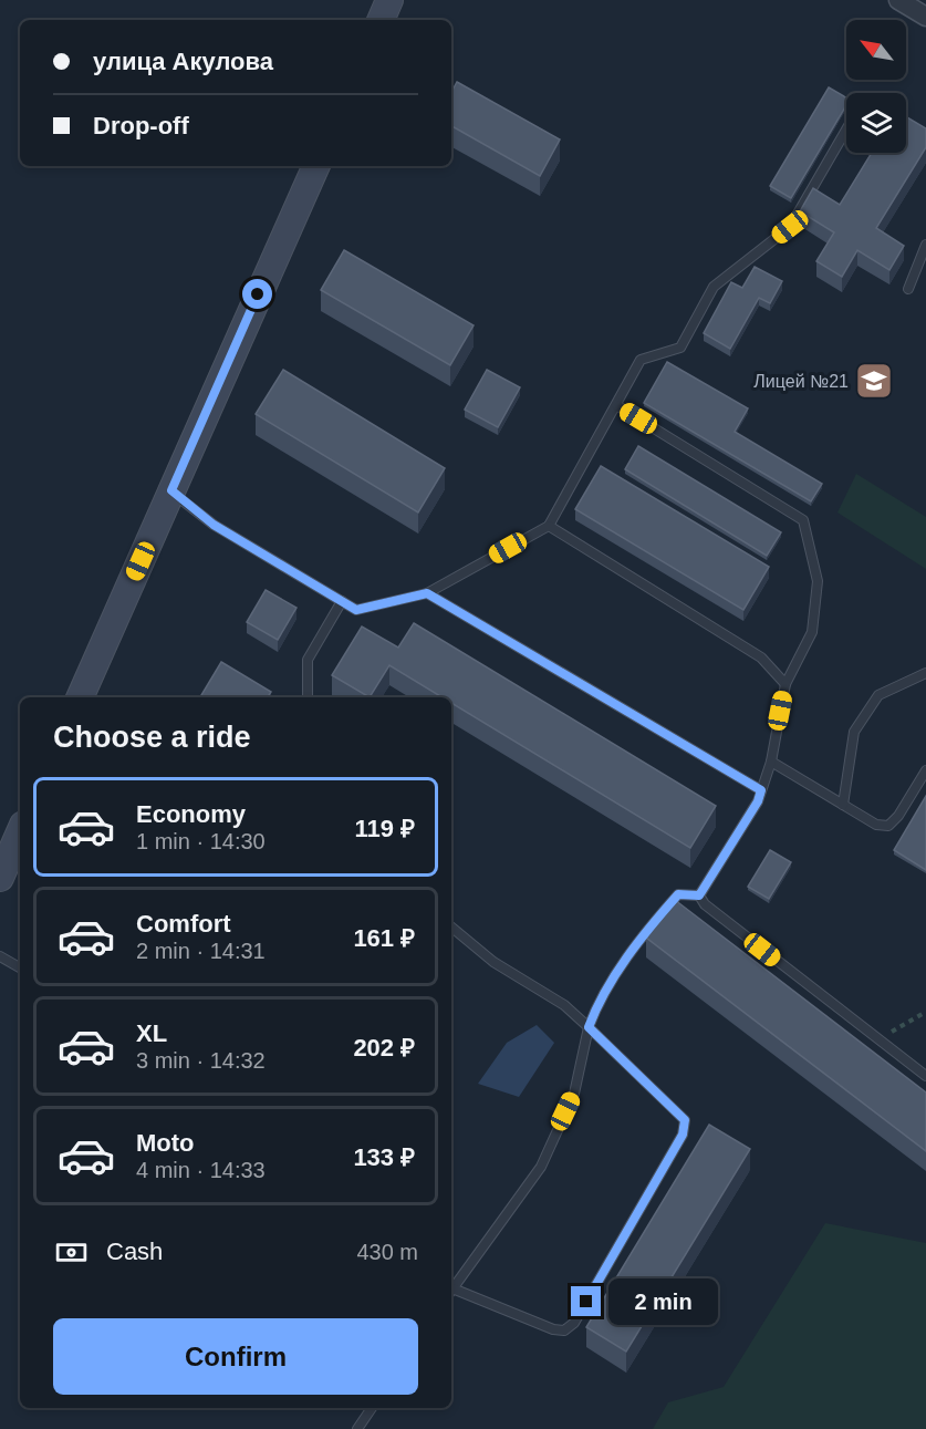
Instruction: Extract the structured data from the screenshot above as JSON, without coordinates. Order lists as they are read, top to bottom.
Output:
{
  "places": {
    "school or university": ["Лицей №21"]
  },
  "north": "top left",
  "page": {
    "banner": ["улица Акулова", "Drop-off"],
    "heading": "Choose a ride",
    "list": [
      {
        "name": "Economy",
        "note": "1 min · 14:30",
        "value": "119 ₽"
      },
      {
        "name": "Comfort",
        "note": "2 min · 14:31",
        "value": "161 ₽"
      },
      {
        "name": "XL",
        "note": "3 min · 14:32",
        "value": "202 ₽"
      },
      {
        "name": "Moto",
        "note": "4 min · 14:33",
        "value": "133 ₽"
      }
    ],
    "pay": ["Cash", "430 m"],
    "bubble": "2 min",
    "buttons": "Confirm"
  }
}
